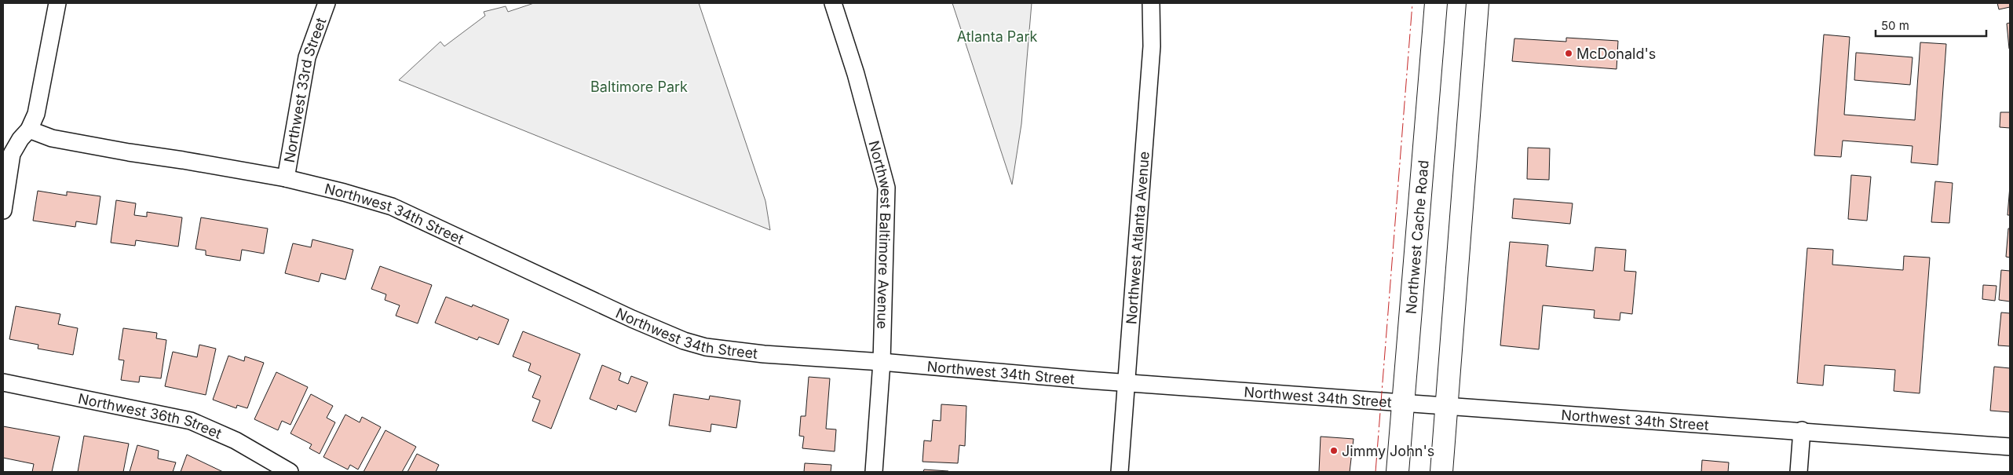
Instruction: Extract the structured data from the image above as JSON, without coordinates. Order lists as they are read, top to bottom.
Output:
{
  "streets": {
    "main road": ["Northwest Cache Road"],
    "street": [
      "Northwest 33rd Street",
      "Northwest 34th Street",
      "Northwest Baltimore Avenue",
      "Northwest Atlanta Avenue",
      "Northwest 36th Street"
    ]
  },
  "crossings": [
    ["Northwest 33rd Street", "Northwest 34th Street"],
    ["Northwest 34th Street", "Northwest Baltimore Avenue"],
    ["Northwest 34th Street", "Northwest Atlanta Avenue"],
    ["Northwest 34th Street", "Northwest Cache Road"]
  ],
  "parks": ["Atlanta Park", "Baltimore Park"],
  "places": ["McDonald's", "Jimmy John's"],
  "scale_bar": "50 m"
}
